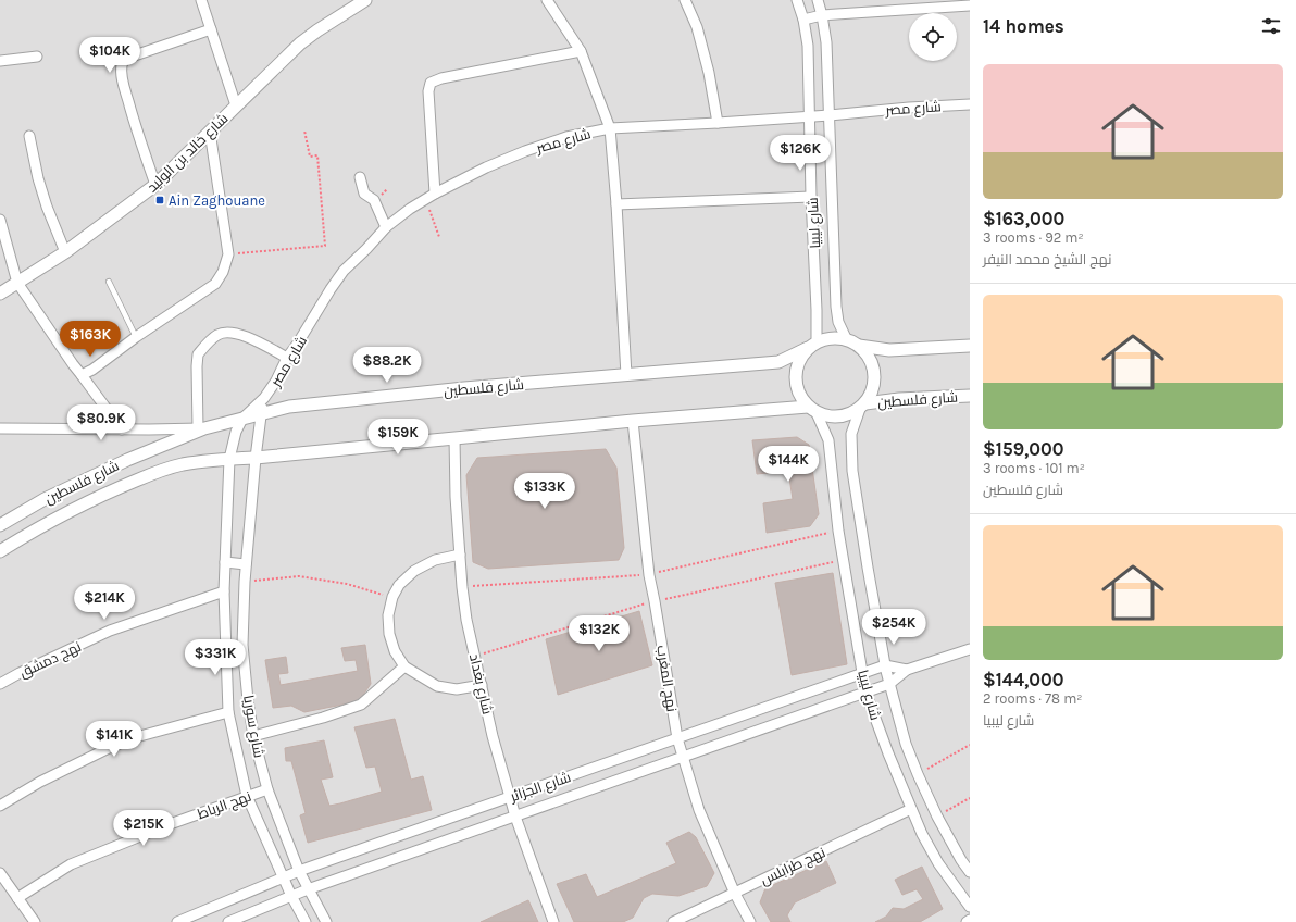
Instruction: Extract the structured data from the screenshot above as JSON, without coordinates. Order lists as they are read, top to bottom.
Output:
{
  "streets": {
    "street": [
      "شارع مصر",
      "شارع خالد بن الوليد",
      "شارع ليبيا",
      "شارع فلسطين",
      "نهج دمشق",
      "نهج المغرب",
      "شارع بغداد",
      "شارع سوريا",
      "شارع الجزائر",
      "نهج الرباط",
      "نهج طرابلس"
    ]
  },
  "crossings": [
    ["شارع مصر", "شارع ليبيا"],
    ["شارع مصر", "شارع فلسطين"],
    ["شارع مصر", "شارع سوريا"],
    ["شارع ليبيا", "شارع فلسطين"],
    ["شارع ليبيا", "شارع الجزائر"],
    ["شارع ليبيا", "نهج طرابلس"],
    ["شارع فلسطين", "نهج المغرب"],
    ["شارع فلسطين", "شارع بغداد"],
    ["شارع فلسطين", "شارع سوريا"],
    ["نهج دمشق", "شارع سوريا"],
    ["نهج المغرب", "شارع الجزائر"],
    ["نهج المغرب", "نهج طرابلس"],
    ["شارع بغداد", "شارع الجزائر"],
    ["شارع سوريا", "شارع الجزائر"],
    ["شارع سوريا", "نهج الرباط"]
  ],
  "places": {
    "transit": ["Ain Zaghouane"]
  },
  "page": {
    "heading": "14 homes",
    "price": [
      "$104K",
      "$126K",
      "$163K",
      "$88.2K",
      "$80.9K",
      "$159K",
      "$144K",
      "$133K",
      "$214K",
      "$254K",
      "$132K",
      "$331K",
      "$141K",
      "$215K"
    ],
    "list": [
      {
        "name": "$163,000",
        "note": "3 rooms · 92 m² · نهج الشيخ محمد النيفر"
      },
      {
        "name": "$159,000",
        "note": "3 rooms · 101 m² · شارع فلسطين"
      },
      {
        "name": "$144,000",
        "note": "2 rooms · 78 m² · شارع ليبيا"
      }
    ]
  }
}
